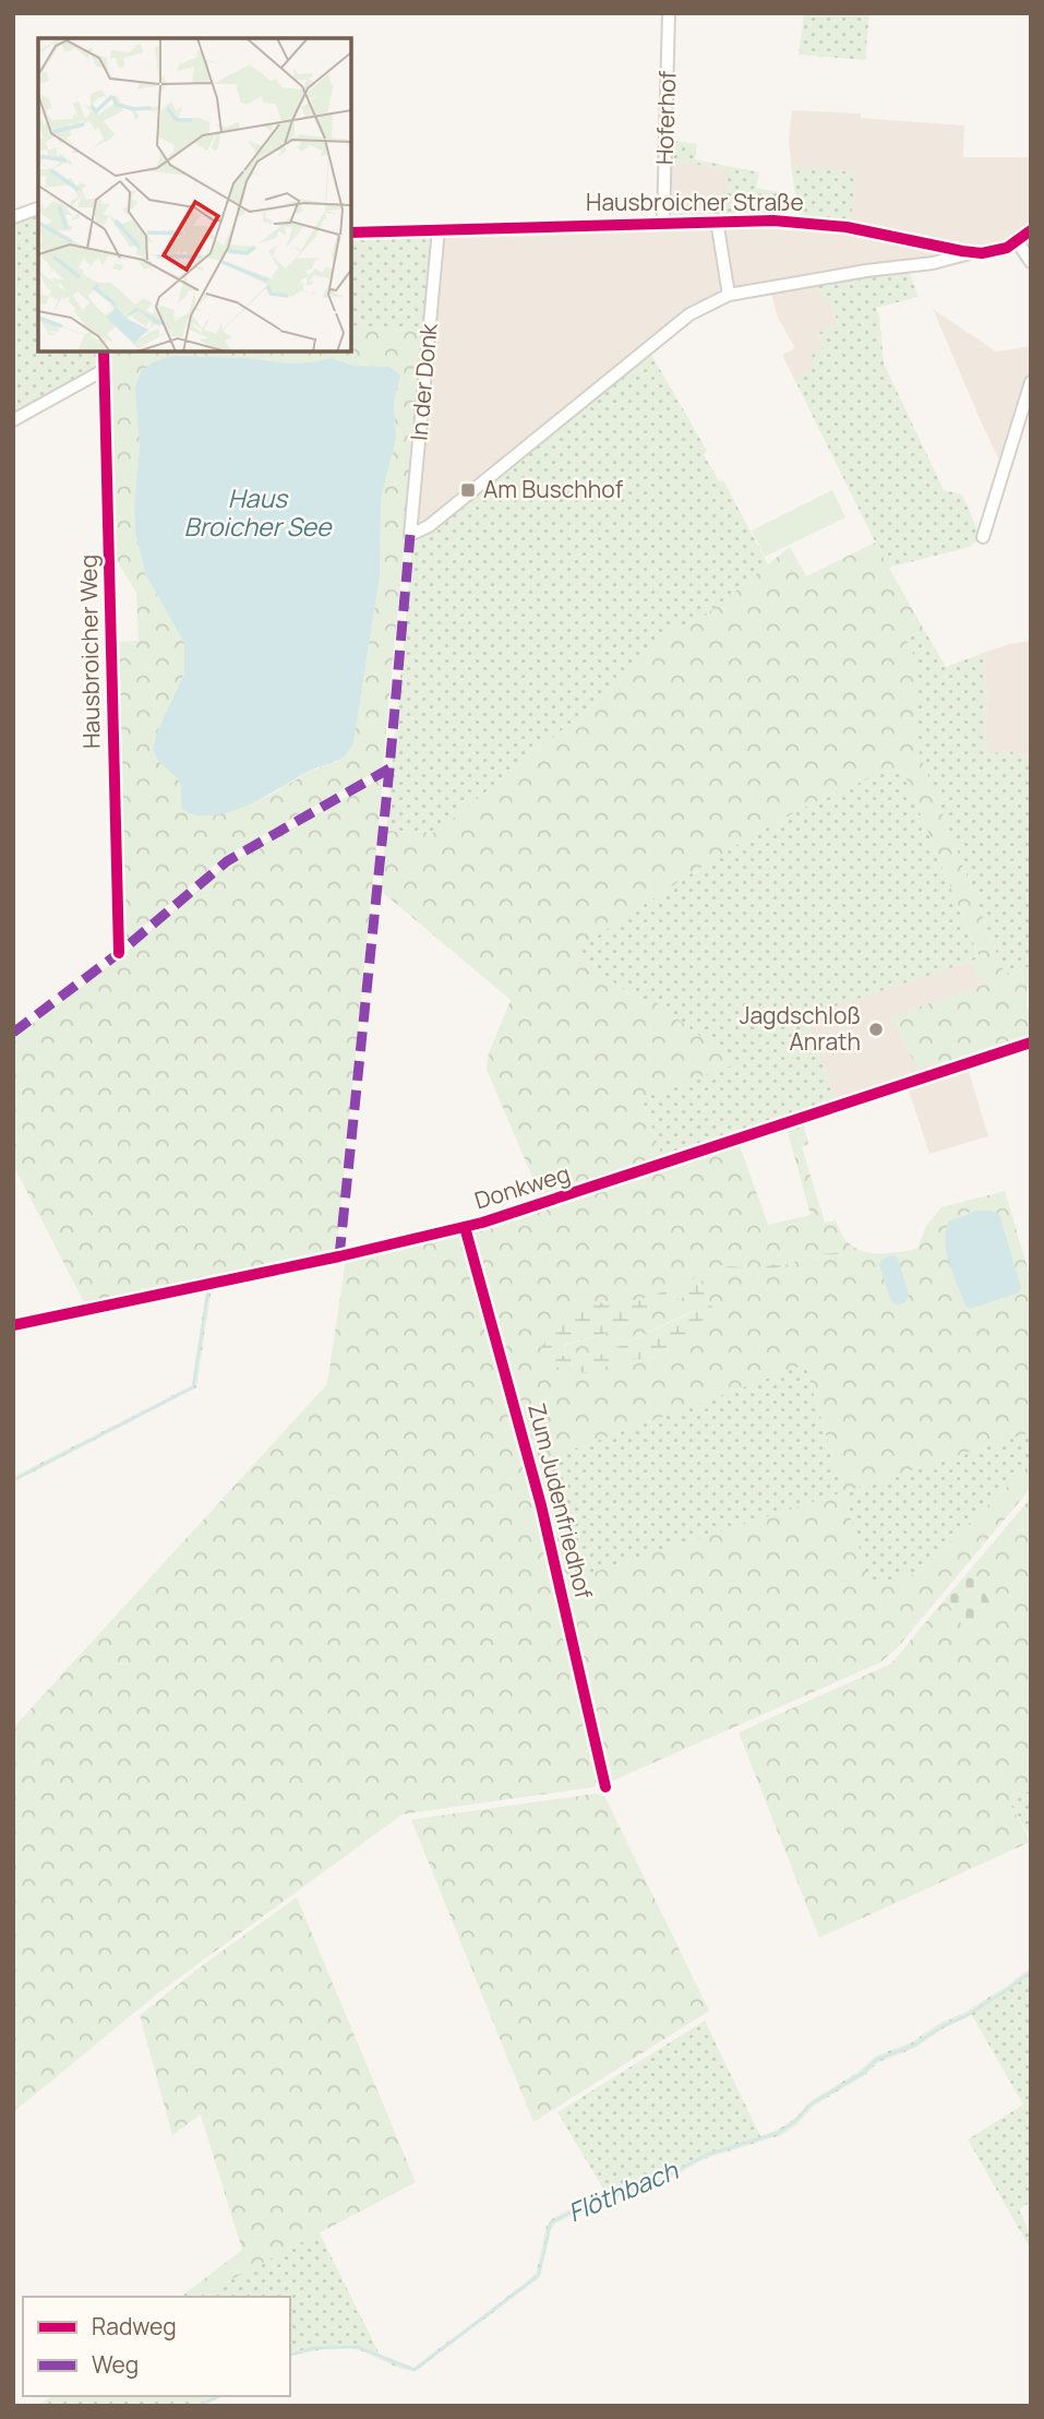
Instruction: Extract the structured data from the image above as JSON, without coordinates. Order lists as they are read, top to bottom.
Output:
{
  "streets": {
    "street": [
      "Hoferhof",
      "Hausbroicher Straße",
      "In der Donk",
      "Hausbroicher Weg",
      "Donkweg",
      "Zum Judenfriedhof"
    ]
  },
  "crossings": [
    ["Hoferhof", "Hausbroicher Straße"],
    ["Hausbroicher Straße", "In der Donk"],
    ["Donkweg", "Zum Judenfriedhof"]
  ],
  "water": ["Haus Broicher See", "Flöthbach"],
  "places": {
    "transit": ["Am Buschhof"],
    "other": ["Jagdschloß Anrath"]
  },
  "legend": ["Radweg", "Weg"]
}
